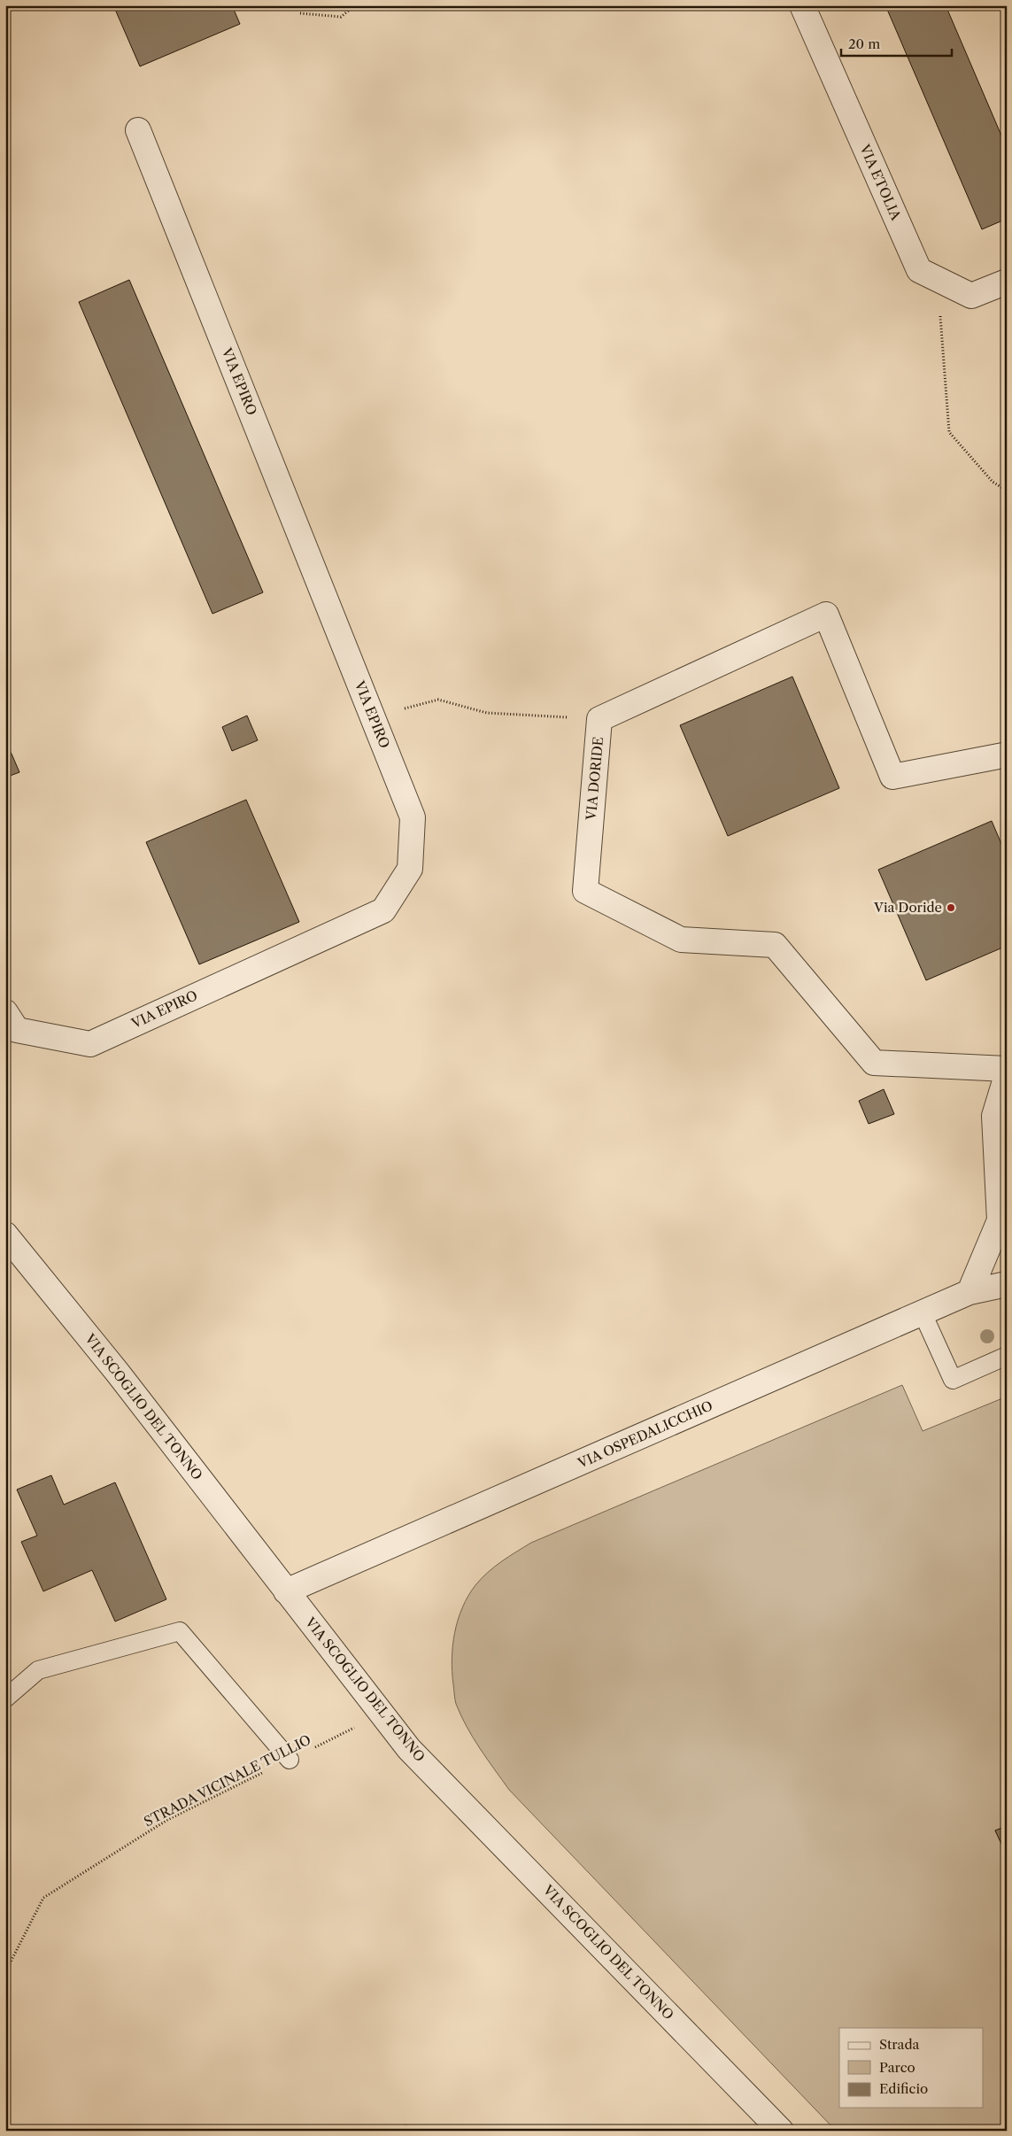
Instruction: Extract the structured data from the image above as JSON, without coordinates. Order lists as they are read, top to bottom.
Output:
{
  "streets": {
    "street": [
      "VIA ETOLIA",
      "VIA EPIRO",
      "VIA DORIDE",
      "VIA SCOGLIO DEL TONNO",
      "VIA OSPEDALICCHIO"
    ],
    "path": ["STRADA VICINALE TULLIO"]
  },
  "crossings": [
    ["VIA SCOGLIO DEL TONNO", "VIA OSPEDALICCHIO"],
    ["VIA SCOGLIO DEL TONNO", "STRADA VICINALE TULLIO"]
  ],
  "places": ["Via Doride"],
  "legend": ["Strada", "Parco", "Edificio"],
  "scale_bar": "20 m"
}
